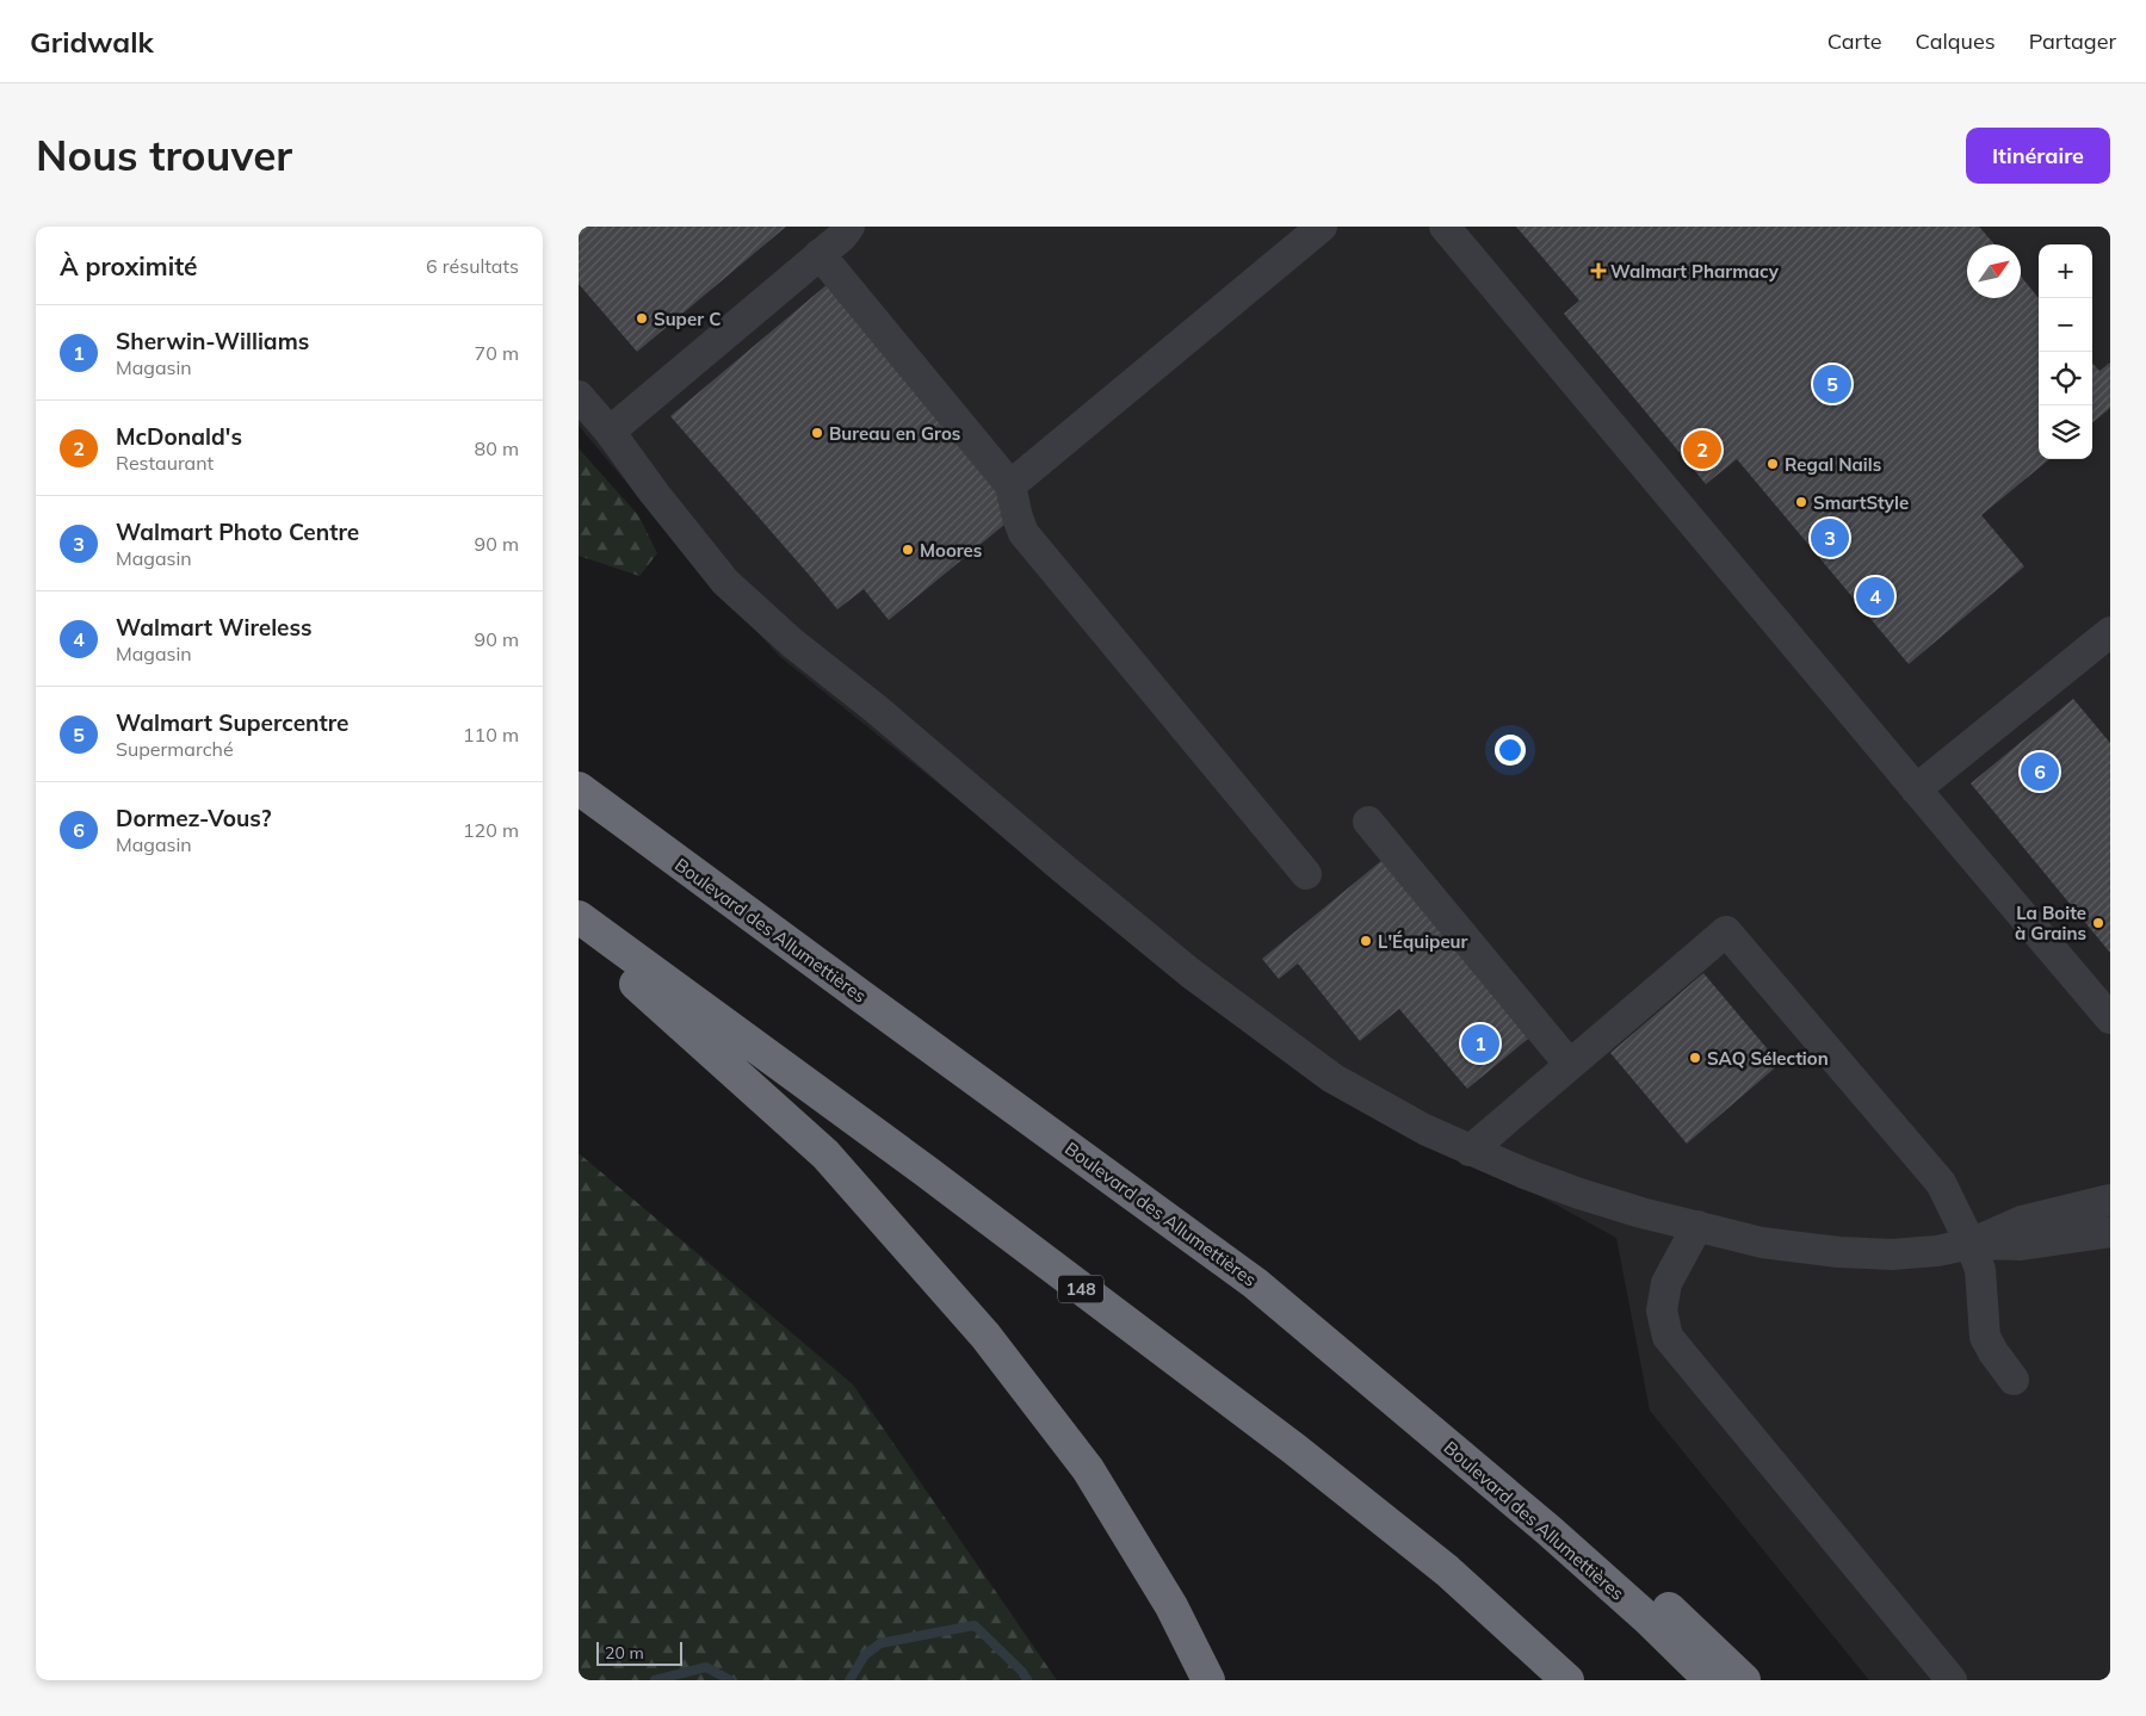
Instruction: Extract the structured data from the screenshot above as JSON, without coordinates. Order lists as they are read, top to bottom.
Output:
{
  "streets": {
    "highway": ["Boulevard des Allumettières", "148"]
  },
  "places": {
    "health": ["Walmart Pharmacy"],
    "other": [
      "Super C",
      "Bureau en Gros",
      "Regal Nails",
      "SmartStyle",
      "Moores",
      "La Boite à Grains",
      "L'Équipeur",
      "SAQ Sélection"
    ]
  },
  "scale_bar": "20 m",
  "north": "top right",
  "page": {
    "header": "Gridwalk",
    "nav": ["Carte", "Calques", "Partager"],
    "buttons": "Itinéraire",
    "title": "Nous trouver",
    "heading": ["À proximité", "6 résultats"],
    "map_buttons": ["+", "−"],
    "list": [
      {
        "mark": "1",
        "name": "Sherwin-Williams",
        "note": "Magasin",
        "value": "70 m"
      },
      {
        "mark": "2",
        "name": "McDonald's",
        "note": "Restaurant",
        "value": "80 m"
      },
      {
        "mark": "3",
        "name": "Walmart Photo Centre",
        "note": "Magasin",
        "value": "90 m"
      },
      {
        "mark": "4",
        "name": "Walmart Wireless",
        "note": "Magasin",
        "value": "90 m"
      },
      {
        "mark": "5",
        "name": "Walmart Supercentre",
        "note": "Supermarché",
        "value": "110 m"
      },
      {
        "mark": "6",
        "name": "Dormez-Vous?",
        "note": "Magasin",
        "value": "120 m"
      }
    ],
    "pins": [
      "5",
      "2",
      "3",
      "4",
      "6",
      "1"
    ],
    "scale": "20 m"
  }
}
